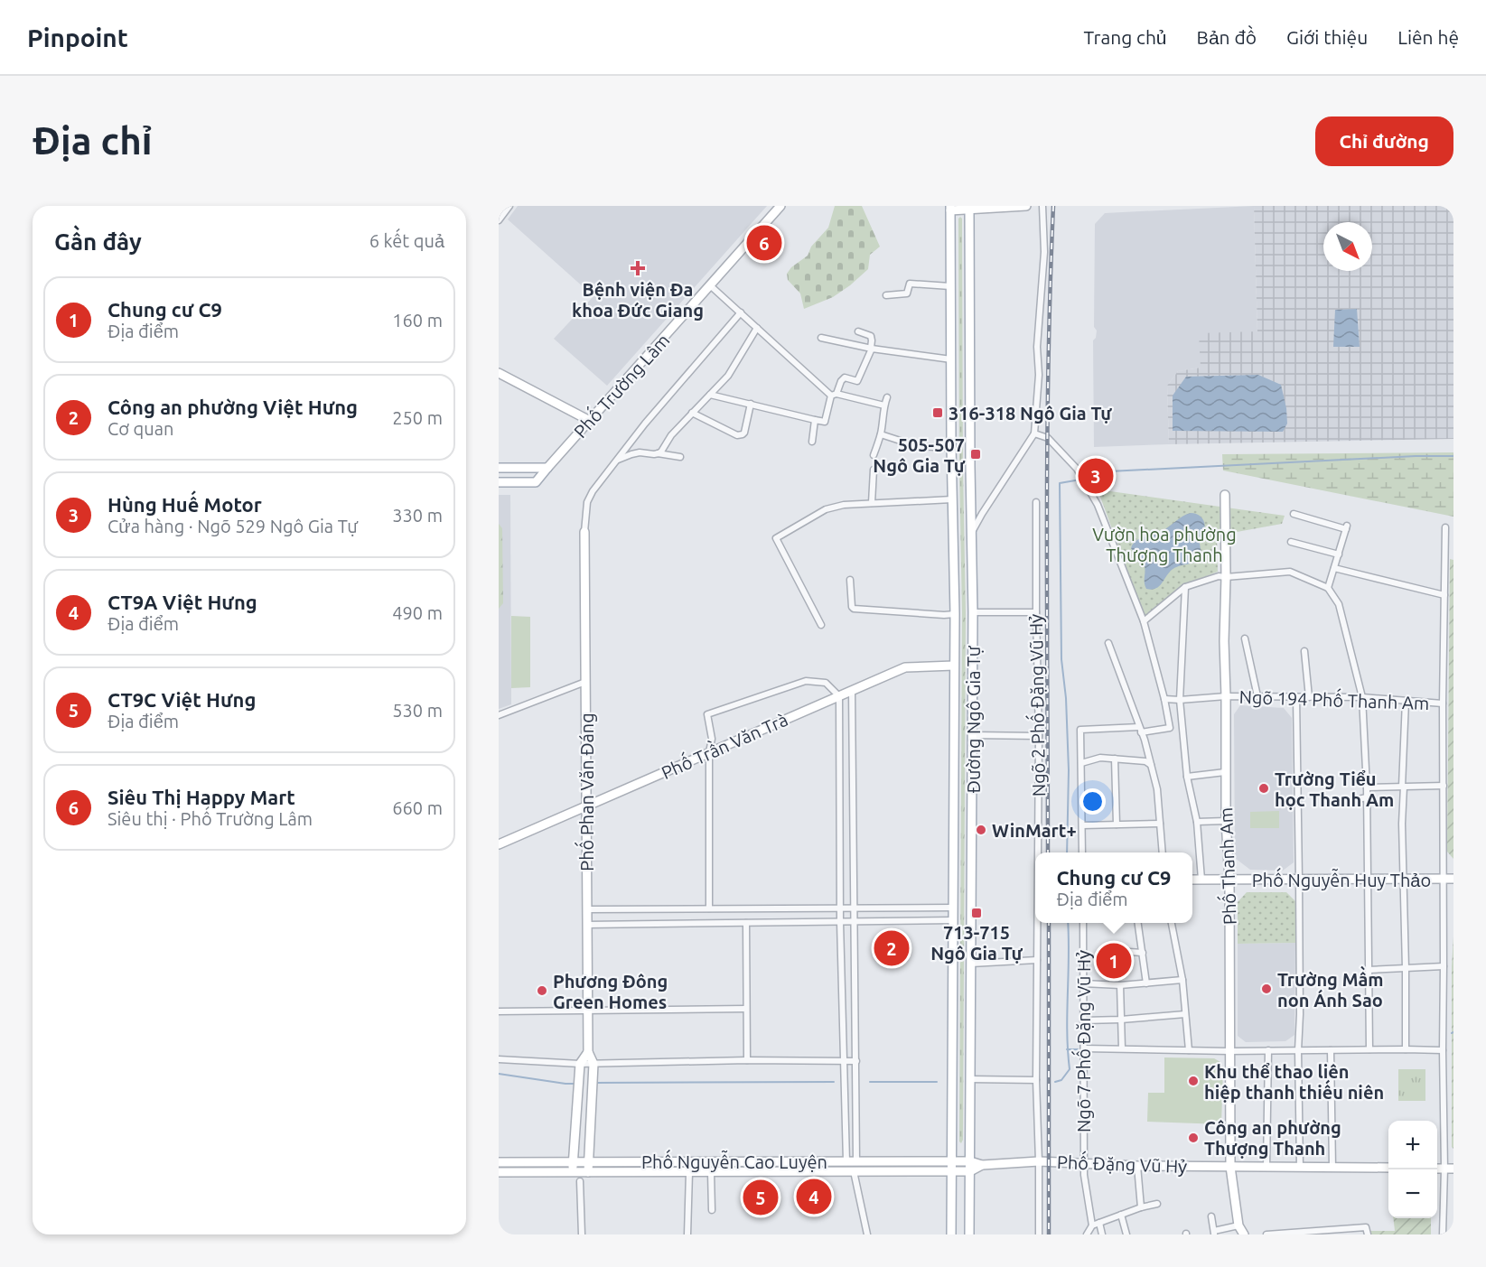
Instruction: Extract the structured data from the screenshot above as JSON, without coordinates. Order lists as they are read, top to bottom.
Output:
{
  "streets": {
    "street": [
      "Phố Trường Lâm",
      "Ngõ 194 Phố Thanh Am",
      "Ngõ 2 Phố Đặng Vũ Hỷ",
      "Đường Ngô Gia Tự",
      "Phố Trần Văn Trà",
      "Phố Phan Văn Đáng",
      "Phố Thanh Am",
      "Phố Nguyễn Huy Thảo",
      "Ngõ 7 Phố Đặng Vũ Hỷ",
      "Phố Nguyễn Cao Luyện",
      "Phố Đặng Vũ Hỷ"
    ]
  },
  "crossings": [
    ["Ngõ 194 Phố Thanh Am", "Phố Thanh Am"],
    ["Ngõ 2 Phố Đặng Vũ Hỷ", "Phố Đặng Vũ Hỷ"],
    ["Đường Ngô Gia Tự", "Phố Trần Văn Trà"],
    ["Đường Ngô Gia Tự", "Phố Nguyễn Cao Luyện"],
    ["Đường Ngô Gia Tự", "Phố Đặng Vũ Hỷ"],
    ["Phố Trần Văn Trà", "Phố Phan Văn Đáng"],
    ["Phố Thanh Am", "Phố Nguyễn Huy Thảo"],
    ["Phố Thanh Am", "Phố Đặng Vũ Hỷ"],
    ["Ngõ 7 Phố Đặng Vũ Hỷ", "Phố Đặng Vũ Hỷ"],
    ["Phố Nguyễn Cao Luyện", "Phố Đặng Vũ Hỷ"]
  ],
  "parks": ["Vườn hoa phường Thượng Thanh"],
  "places": {
    "health": ["Bệnh viện Đa khoa Đức Giang"],
    "transit": ["316-318 Ngô Gia Tự", "505-507 Ngô Gia Tự", "713-715 Ngô Gia Tự"],
    "other": [
      "Trường Tiểu học Thanh Am",
      "WinMart+",
      "Trường Mầm non Ánh Sao",
      "Phương Đông Green Homes",
      "Khu thể thao liên hiệp thanh thiếu niên",
      "Công an phường Thượng Thanh"
    ]
  },
  "north": "bottom right",
  "page": {
    "header": "Pinpoint",
    "nav": [
      "Trang chủ",
      "Bản đồ",
      "Giới thiệu",
      "Liên hệ"
    ],
    "buttons": "Chỉ đường",
    "title": "Địa chỉ",
    "heading": ["Gần đây", "6 kết quả"],
    "pins": [
      "6",
      "3",
      "2",
      "1",
      "4",
      "5"
    ],
    "list": [
      {
        "mark": "1",
        "name": "Chung cư C9",
        "note": "Địa điểm",
        "value": "160 m"
      },
      {
        "mark": "2",
        "name": "Công an phường Việt Hưng",
        "note": "Cơ quan",
        "value": "250 m"
      },
      {
        "mark": "3",
        "name": "Hùng Huế Motor",
        "note": "Cửa hàng · Ngõ 529 Ngô Gia Tự",
        "value": "330 m"
      },
      {
        "mark": "4",
        "name": "CT9A Việt Hưng",
        "note": "Địa điểm",
        "value": "490 m"
      },
      {
        "mark": "5",
        "name": "CT9C Việt Hưng",
        "note": "Địa điểm",
        "value": "530 m"
      },
      {
        "mark": "6",
        "name": "Siêu Thị Happy Mart",
        "note": "Siêu thị · Phố Trường Lâm",
        "value": "660 m"
      }
    ],
    "popup": ["Chung cư C9", "Địa điểm"],
    "map_buttons": ["+", "−"]
  }
}
